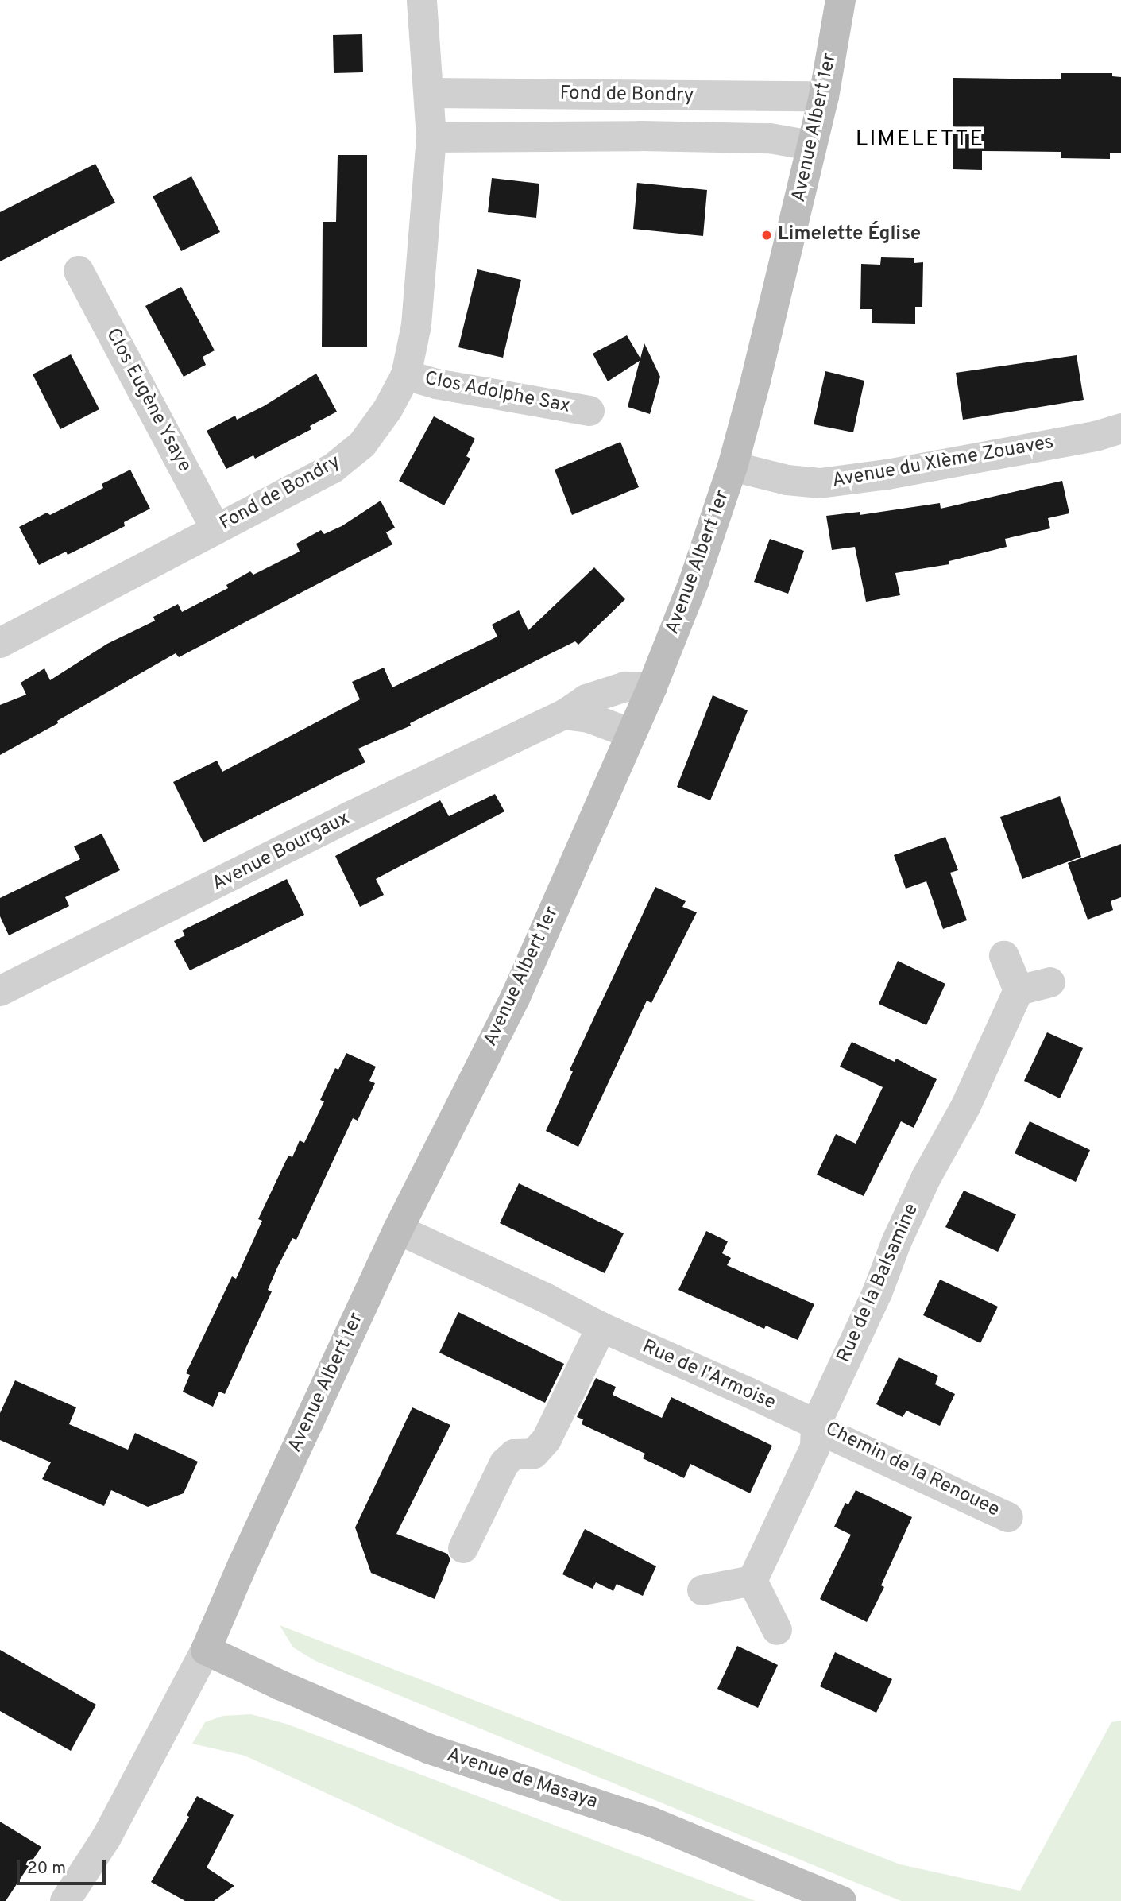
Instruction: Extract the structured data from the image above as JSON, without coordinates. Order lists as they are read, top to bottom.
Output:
{
  "streets": {
    "main road": ["Avenue Albert 1er", "Avenue de Masaya"],
    "street": [
      "Fond de Bondry",
      "Clos Adolphe Sax",
      "Clos Eugène Ysaye",
      "Avenue du XIème Zouaves",
      "Avenue Bourgaux",
      "Rue de la Balsamine",
      "Rue de l'Armoise",
      "Chemin de la Renouee"
    ]
  },
  "crossings": [
    ["Fond de Bondry", "Avenue Albert 1er"],
    ["Fond de Bondry", "Clos Adolphe Sax"],
    ["Fond de Bondry", "Clos Eugène Ysaye"],
    ["Avenue Albert 1er", "Avenue du XIème Zouaves"],
    ["Avenue Albert 1er", "Avenue Bourgaux"],
    ["Avenue Albert 1er", "Rue de l'Armoise"],
    ["Avenue Albert 1er", "Avenue de Masaya"],
    ["Rue de la Balsamine", "Rue de l'Armoise"],
    ["Rue de la Balsamine", "Chemin de la Renouee"],
    ["Rue de l'Armoise", "Chemin de la Renouee"]
  ],
  "districts": ["LIMELETTE"],
  "places": ["Limelette Église"],
  "scale_bar": "20 m"
}
